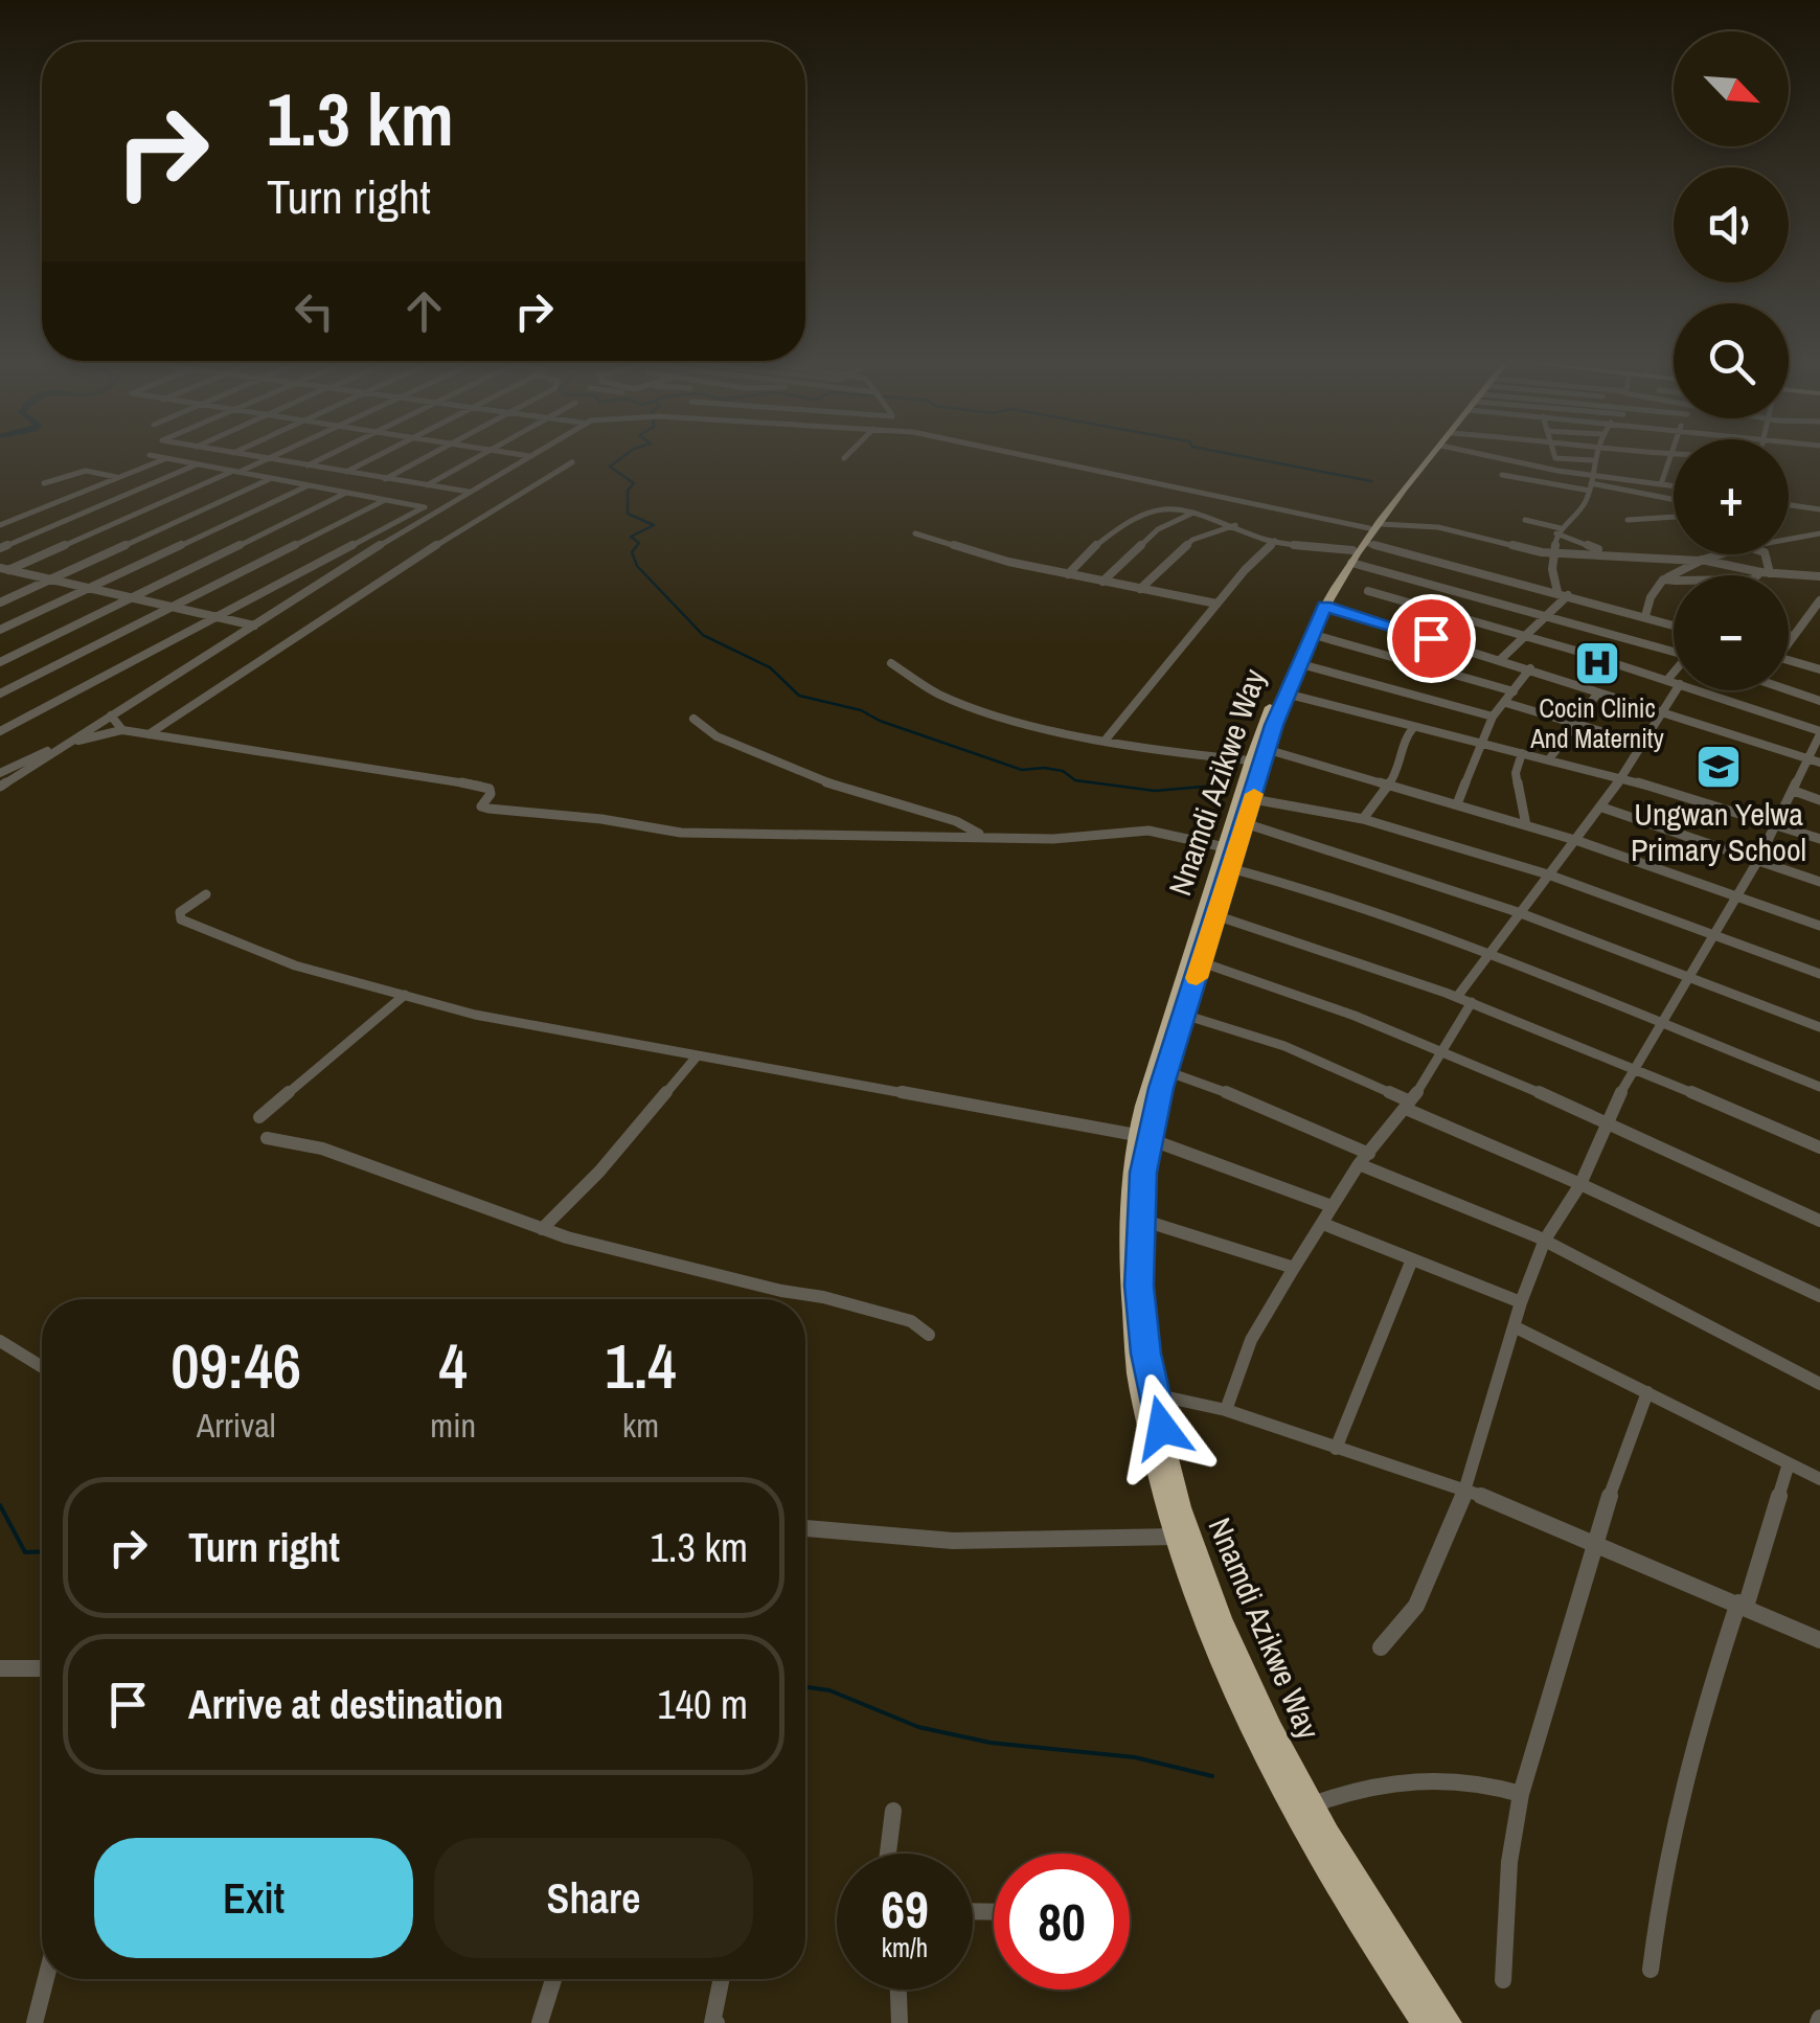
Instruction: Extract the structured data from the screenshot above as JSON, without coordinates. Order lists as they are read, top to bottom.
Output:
{
  "streets": {
    "highway": ["Nnamdi Azikwe Way"]
  },
  "places": {
    "hospital": ["Cocin Clinic And Maternity"],
    "school or university": ["Ungwan Yelwa Primary School"]
  },
  "north": "bottom right",
  "page": {
    "map_buttons": ["+", "−"],
    "turn": ["1.3 km", "Turn right"],
    "eta": [
      "09:46",
      "Arrival",
      "4",
      "min",
      "1.4",
      "km"
    ],
    "list": [
      {
        "name": "Turn right",
        "value": "1.3 km"
      },
      {
        "name": "Arrive at destination",
        "value": "140 m"
      }
    ],
    "buttons": ["Exit", "Share"],
    "speed": "69 km/h",
    "limit": "80"
  }
}
